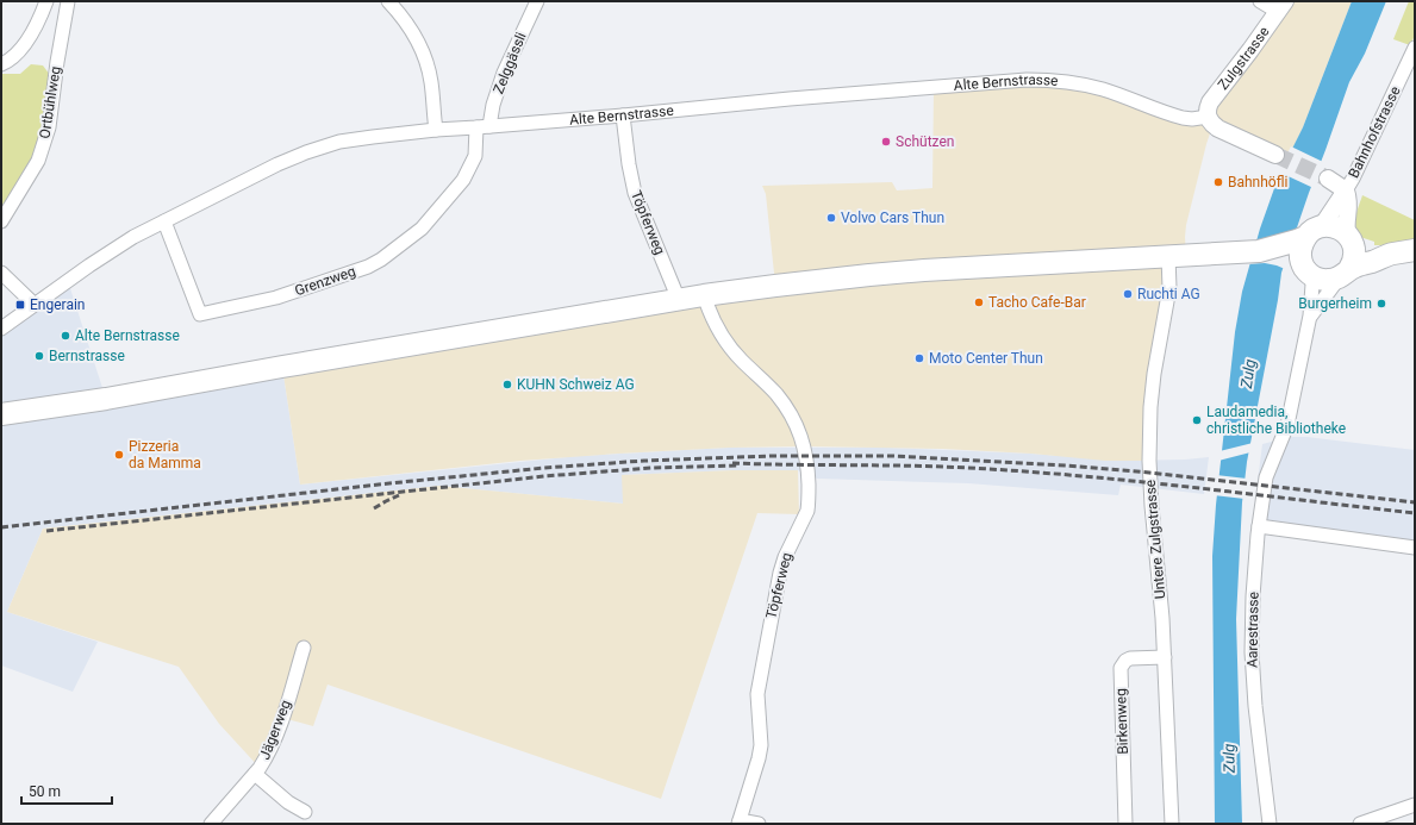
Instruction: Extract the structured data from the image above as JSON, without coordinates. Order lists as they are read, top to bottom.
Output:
{
  "streets": {
    "street": [
      "Zulgstrasse",
      "Zelggässli",
      "Alte Bernstrasse",
      "Ortbühlweg",
      "Bahnhofstrasse",
      "Töpferweg",
      "Grenzweg",
      "Untere Zulgstrasse",
      "Aarestrasse",
      "Birkenweg",
      "Jägerweg"
    ]
  },
  "crossings": [
    ["Zulgstrasse", "Alte Bernstrasse"],
    ["Zelggässli", "Alte Bernstrasse"],
    ["Zelggässli", "Grenzweg"],
    ["Alte Bernstrasse", "Töpferweg"],
    ["Alte Bernstrasse", "Grenzweg"],
    ["Untere Zulgstrasse", "Birkenweg"]
  ],
  "water": ["Zulg"],
  "places": {
    "other": [
      "Schützen",
      "Bahnhöfli",
      "Volvo Cars Thun",
      "Ruchti AG",
      "Tacho Cafe-Bar",
      "Burgerheim",
      "Alte Bernstrasse",
      "Bernstrasse",
      "Moto Center Thun",
      "KUHN Schweiz AG",
      "Laudamedia, christliche Bibliotheke",
      "Pizzeria da Mamma"
    ],
    "transit": ["Engerain"]
  },
  "scale_bar": "50 m"
}
